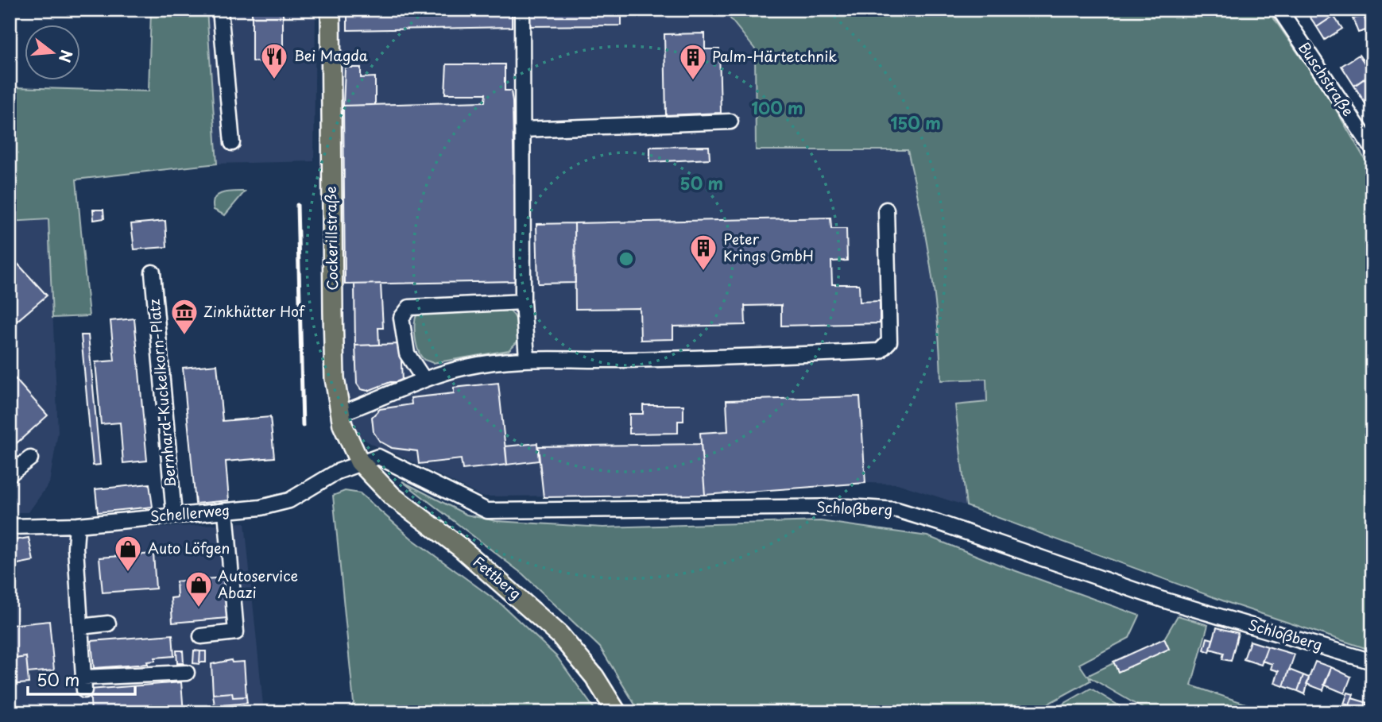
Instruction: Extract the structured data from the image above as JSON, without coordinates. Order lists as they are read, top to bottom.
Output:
{
  "streets": {
    "main road": ["Cockerillstraße", "Fettberg"],
    "street": [
      "Buschstraße",
      "Bernhard-Kuckelkorn-Platz",
      "Schloßberg",
      "Schellerweg"
    ]
  },
  "crossings": [
    ["Cockerillstraße", "Schloßberg"],
    ["Cockerillstraße", "Schellerweg"],
    ["Cockerillstraße", "Fettberg"],
    ["Bernhard-Kuckelkorn-Platz", "Schellerweg"],
    ["Schloßberg", "Schellerweg"],
    ["Schloßberg", "Fettberg"],
    ["Schellerweg", "Fettberg"]
  ],
  "places": {
    "restaurant": ["Bei Magda"],
    "building": ["Palm-Härtetchnik", "Peter Krings GmbH"],
    "museum": ["Zinkhütter Hof"],
    "shop": ["Auto Löfgen", "Autoservice Abazi"]
  },
  "scale_bar": "50 m",
  "north": "right",
  "rings": ["100 m", "150 m", "50 m"]
}
